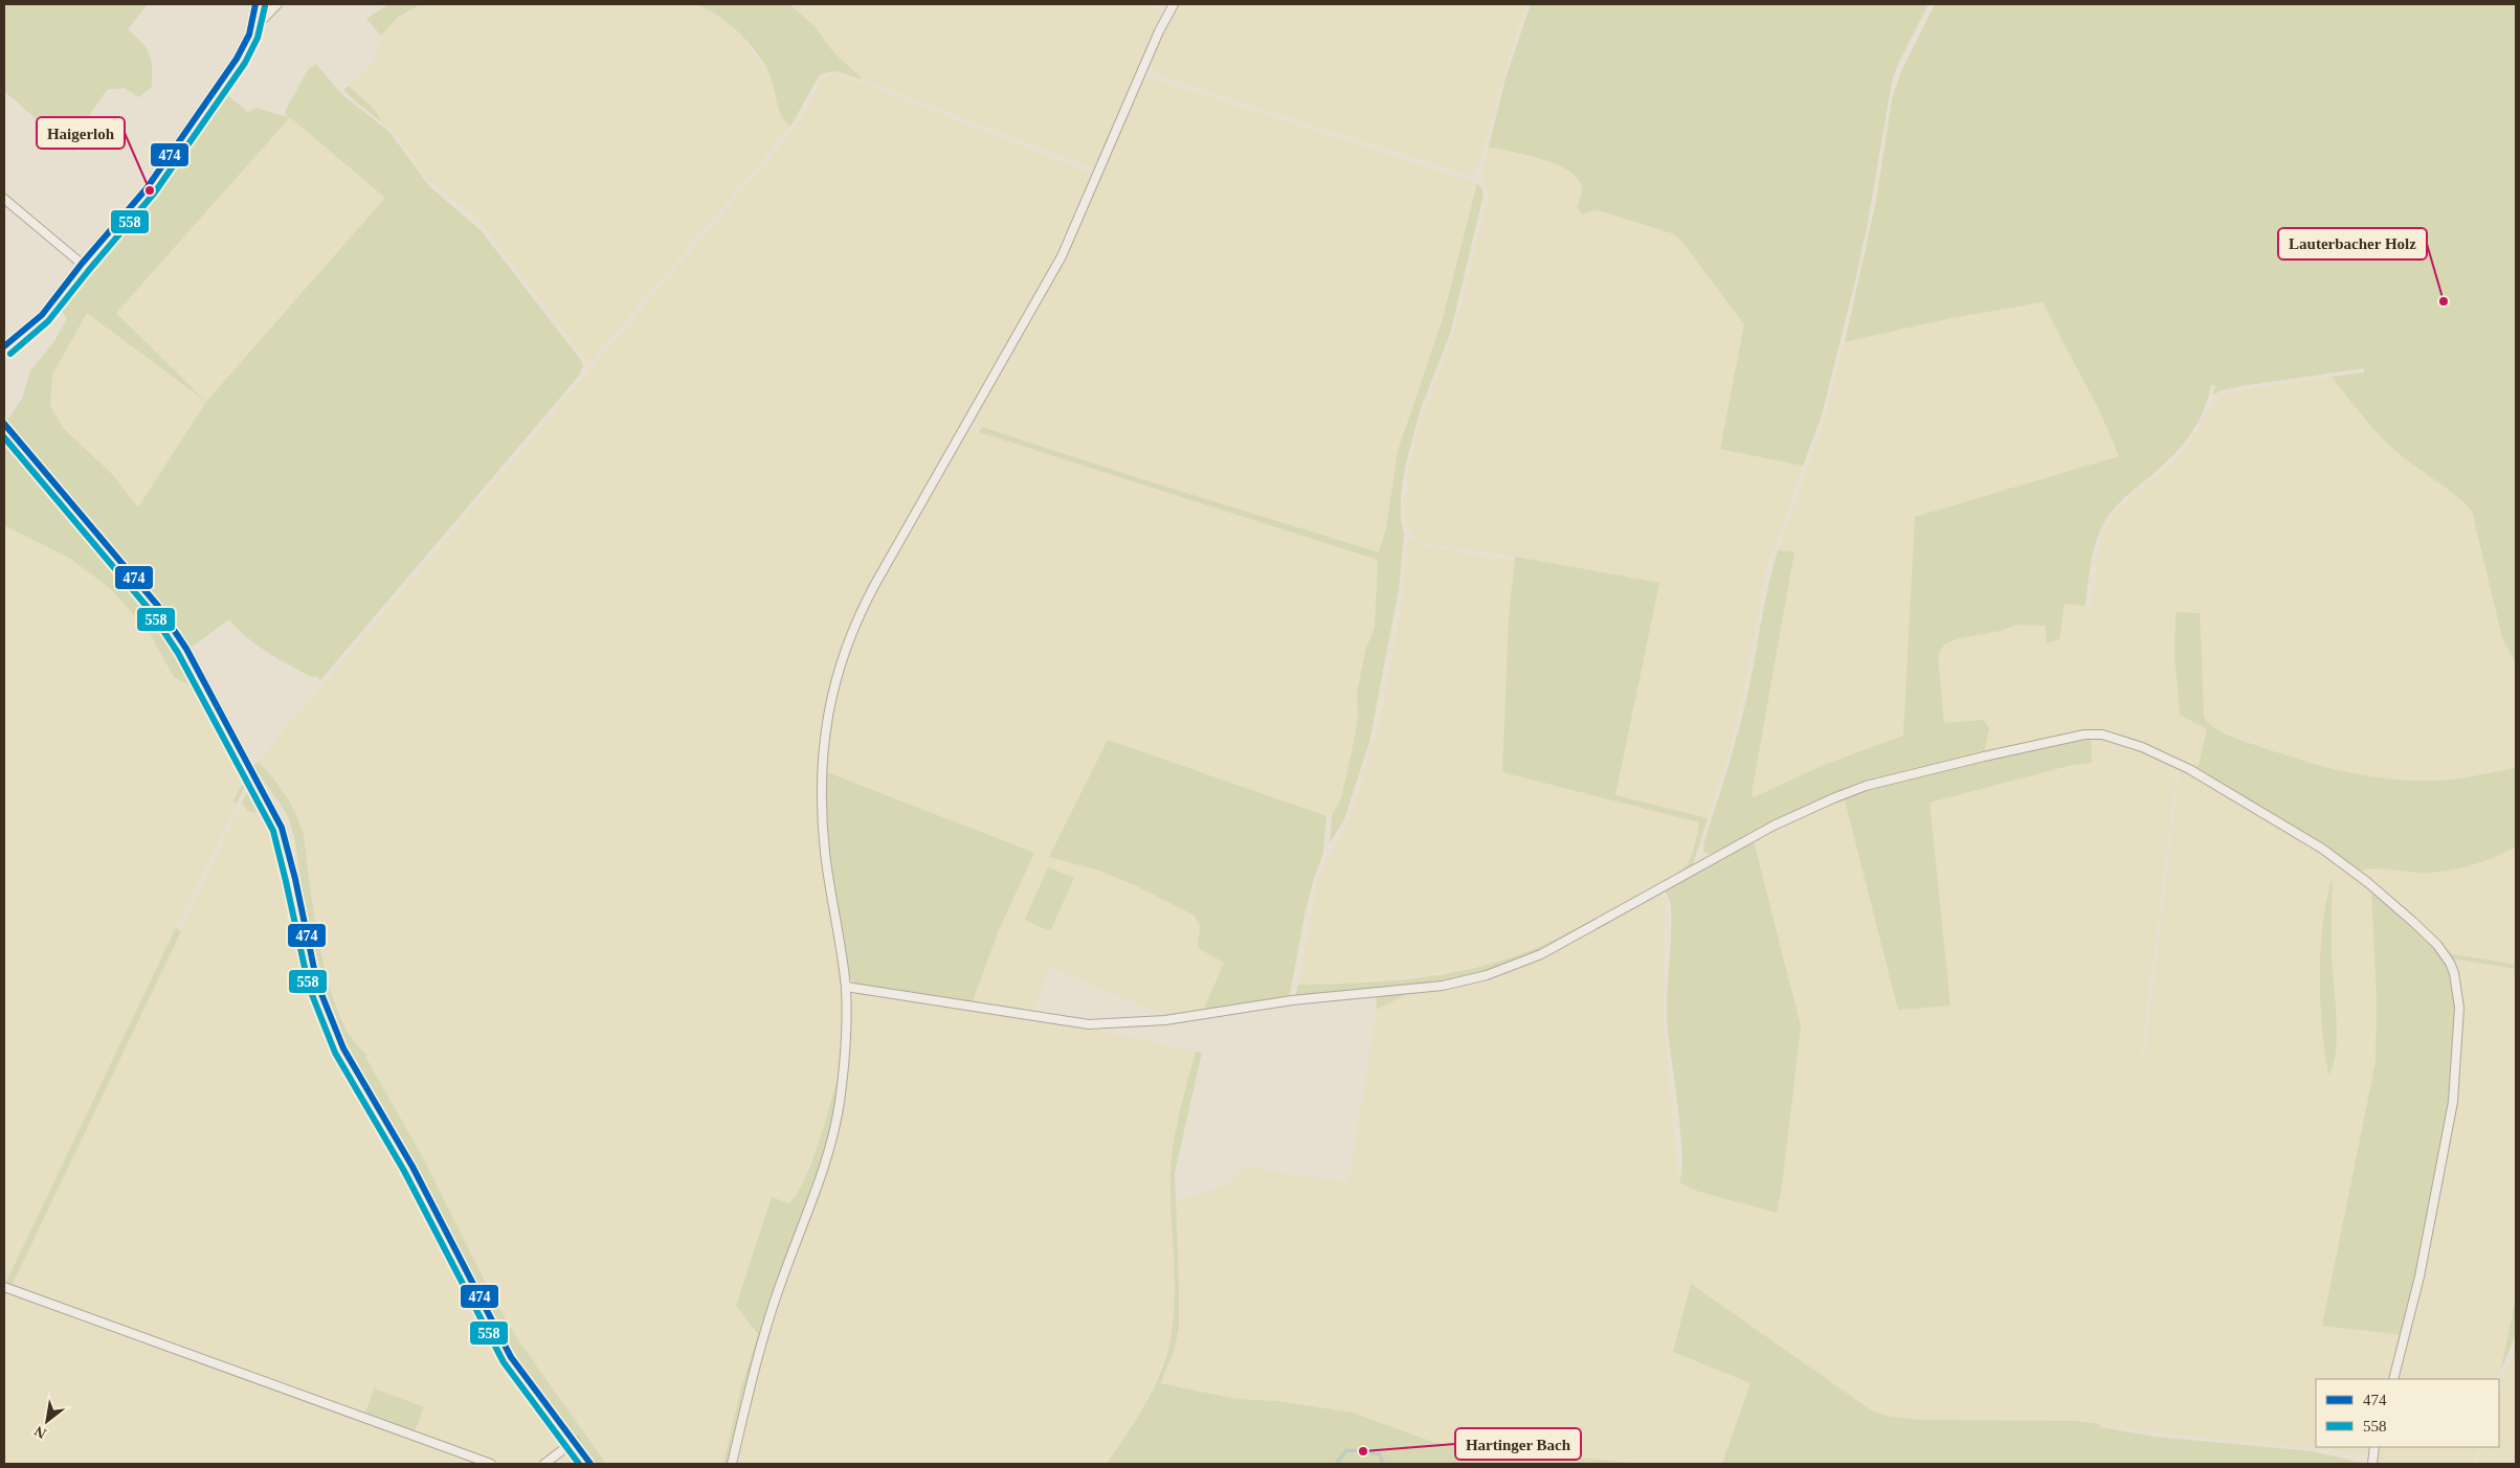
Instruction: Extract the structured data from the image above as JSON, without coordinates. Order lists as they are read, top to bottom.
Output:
{
  "places": ["Haigerloh", "Lauterbacher Holz", "Hartinger Bach"],
  "lines": ["transit line 474", "transit line 558"],
  "legend": ["474", "558"],
  "north": "bottom left"
}
